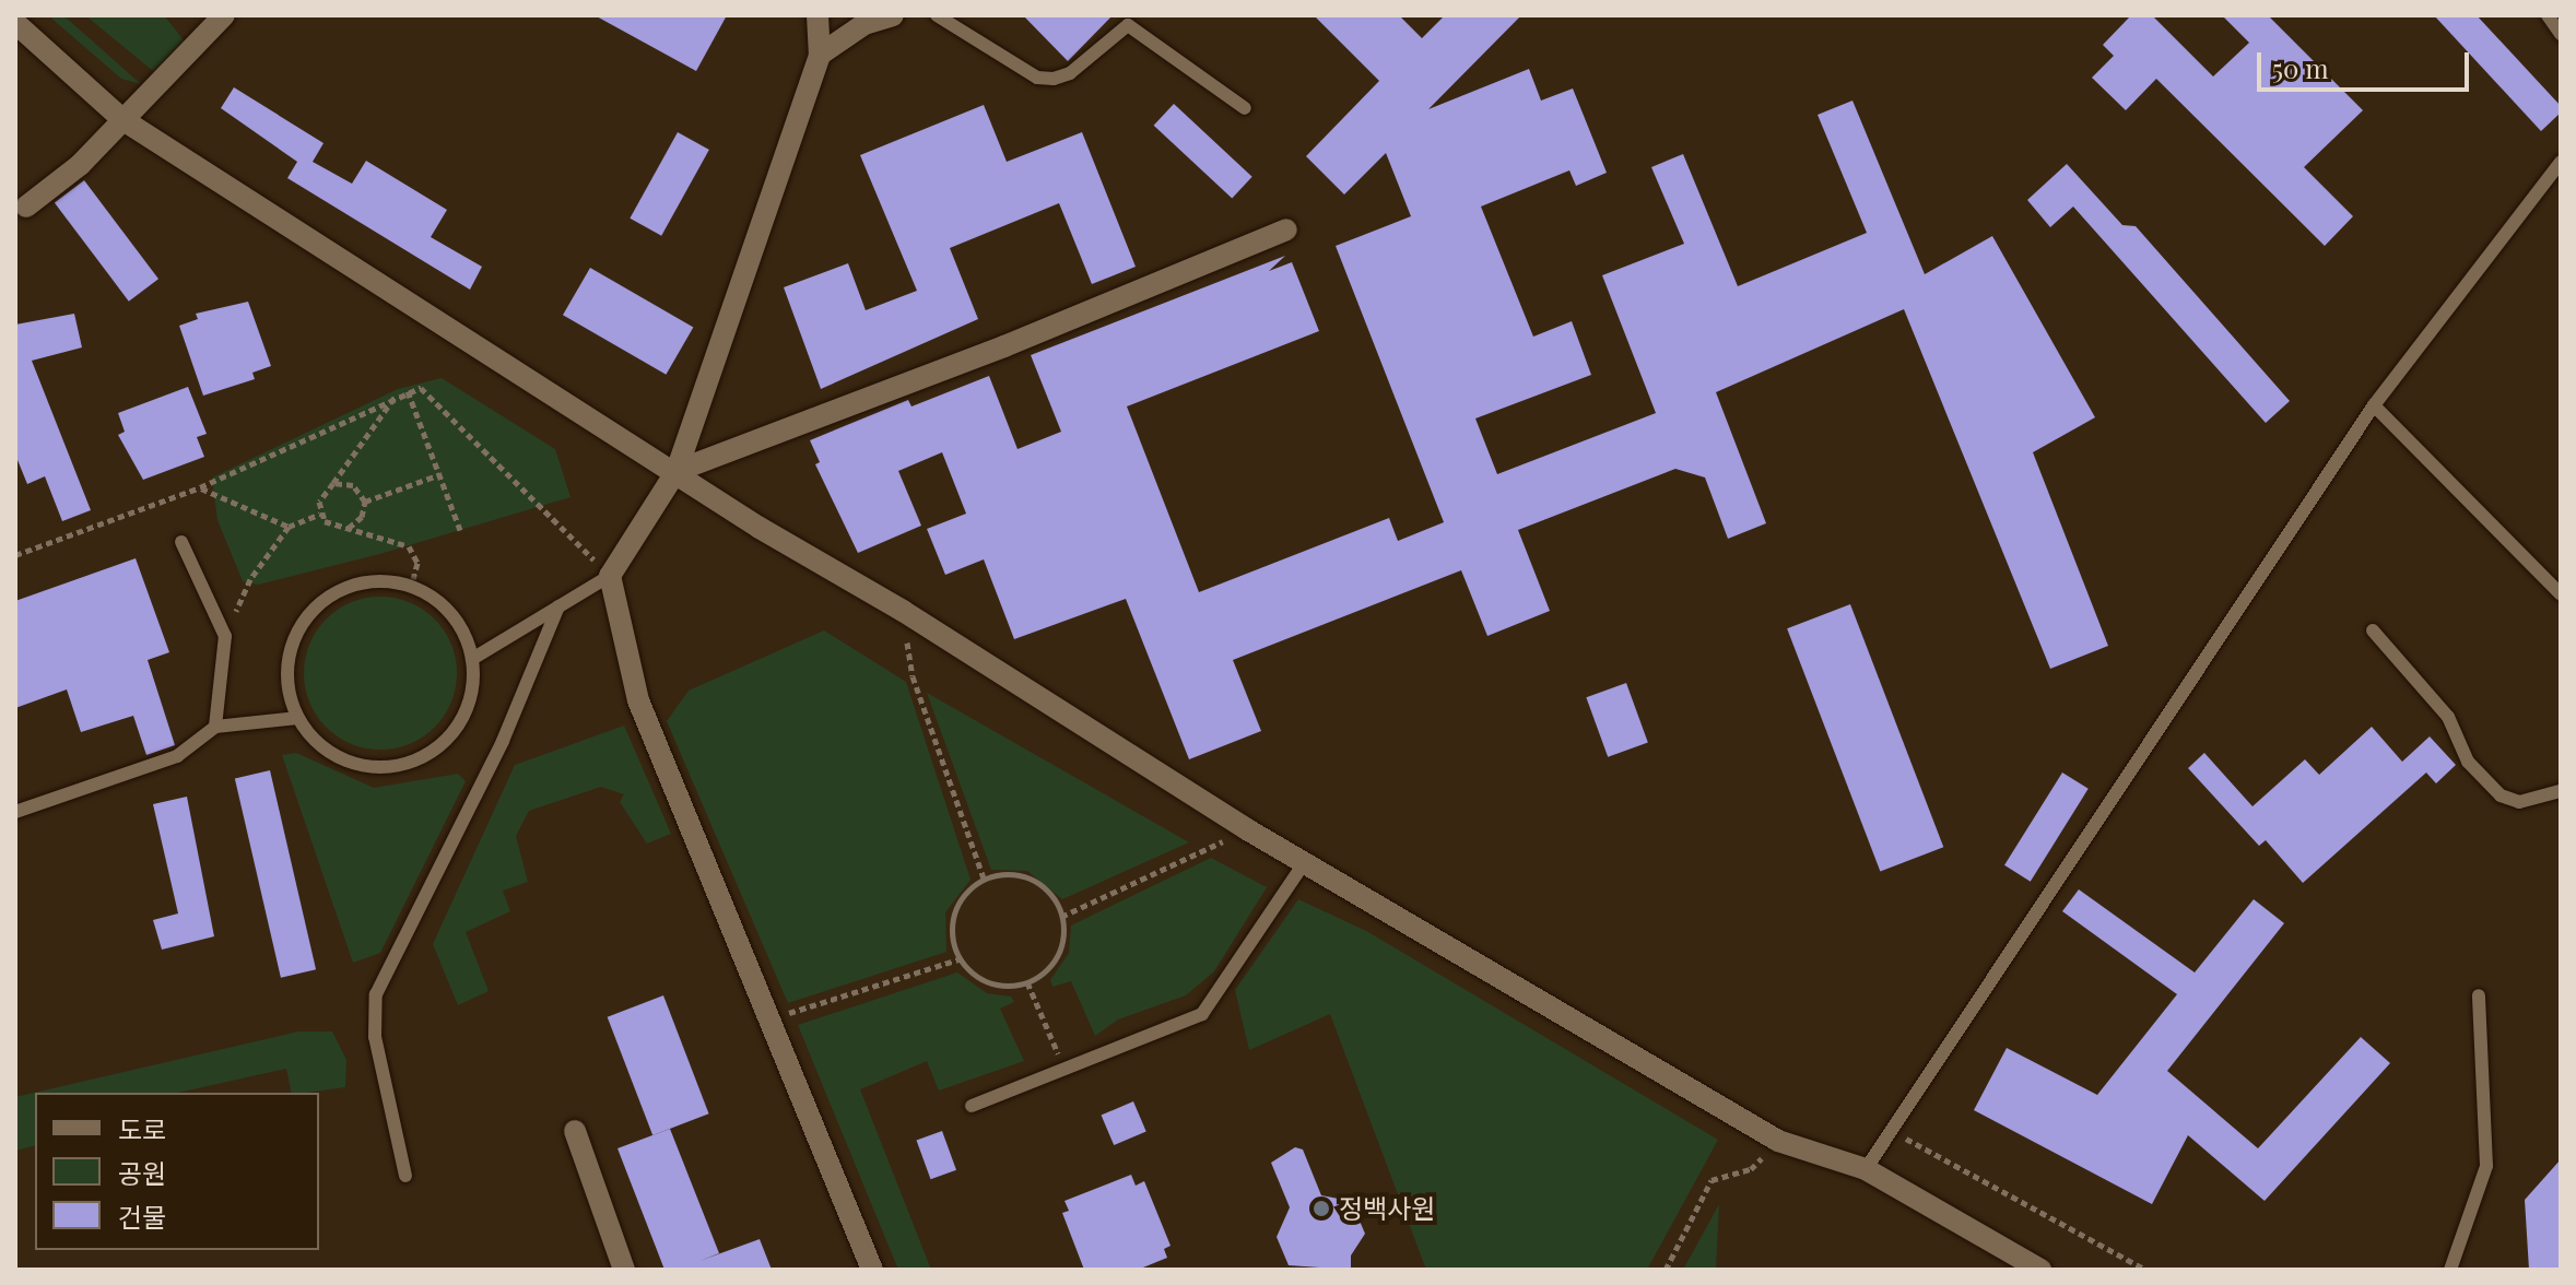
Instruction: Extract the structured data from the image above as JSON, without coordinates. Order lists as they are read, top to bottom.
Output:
{
  "places": ["정백사원"],
  "legend": ["도로", "공원", "건물"],
  "scale_bar": "50 m"
}
